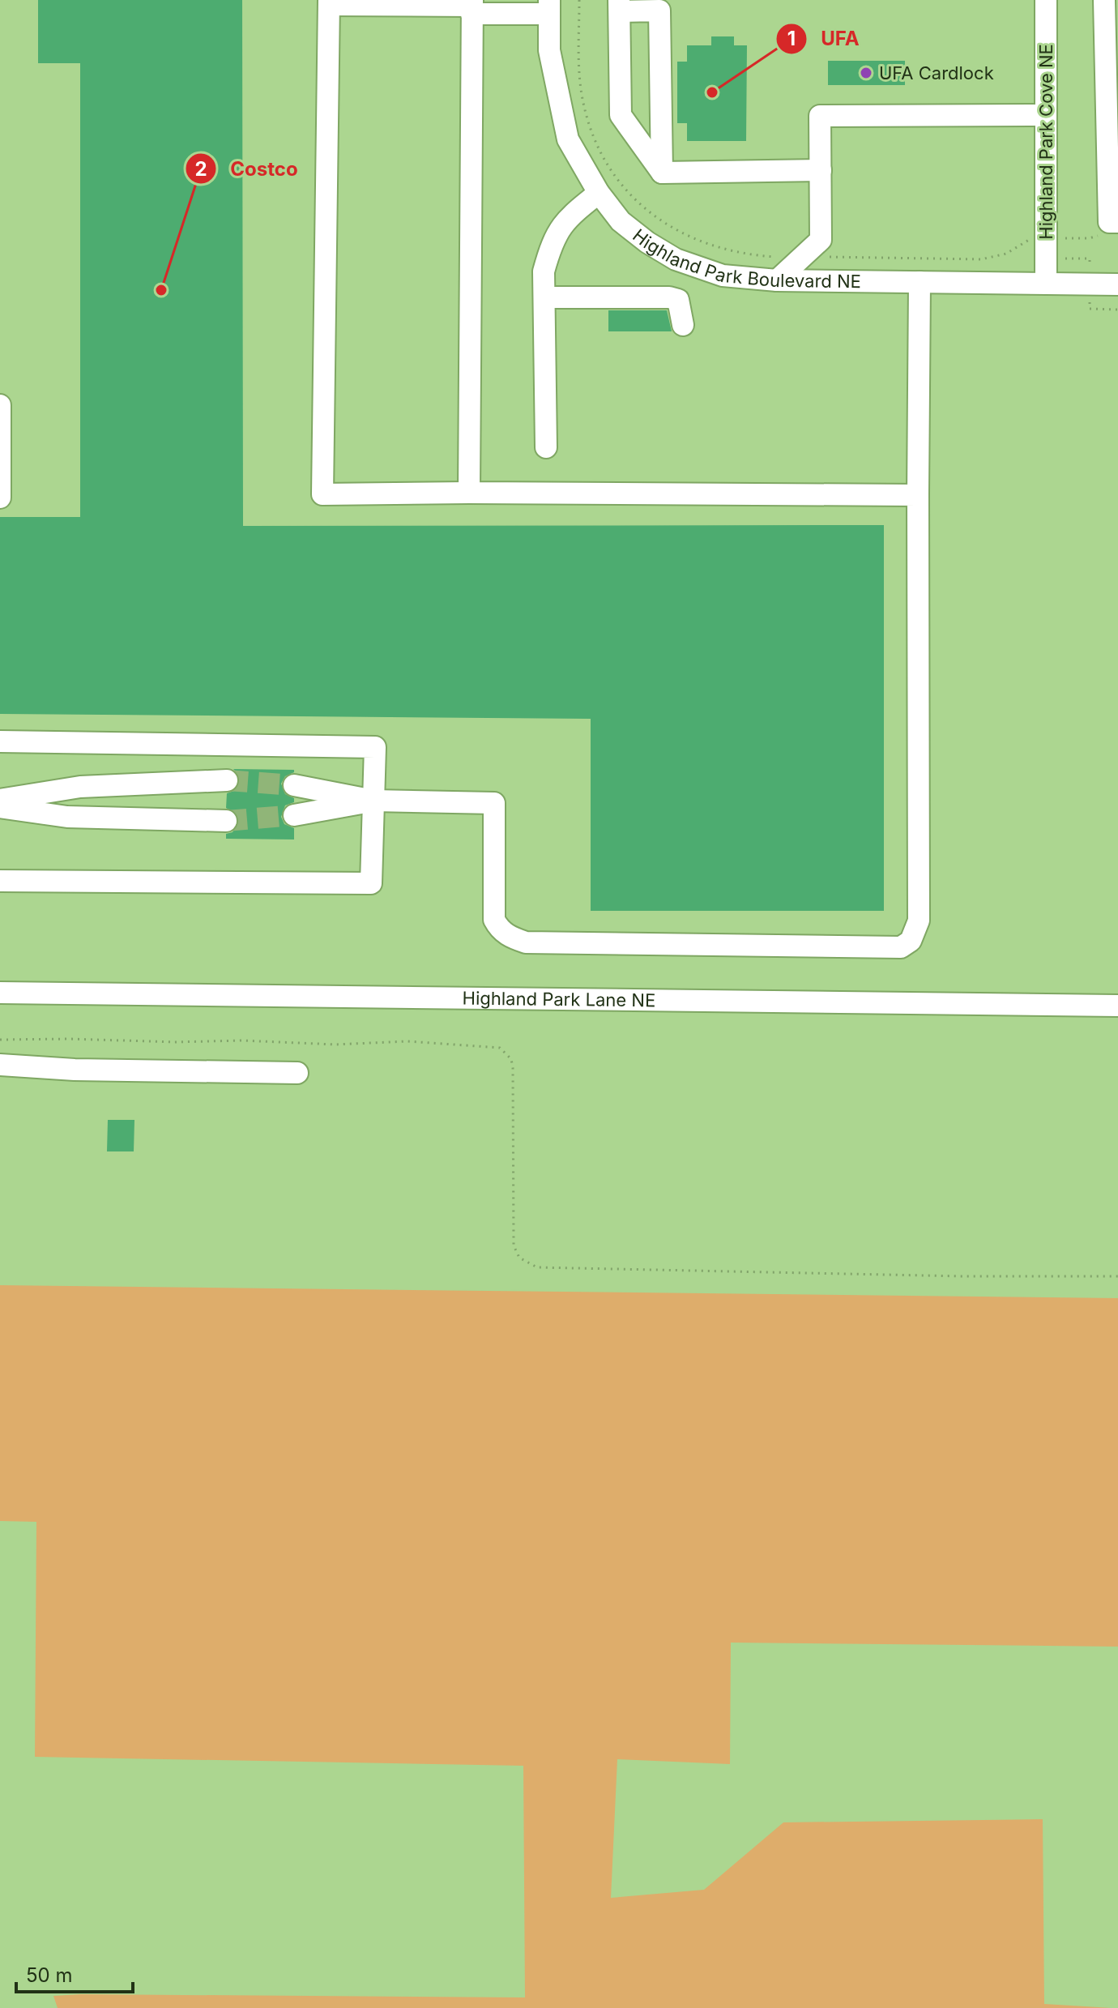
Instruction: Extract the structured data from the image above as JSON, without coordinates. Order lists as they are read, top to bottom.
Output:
{
  "streets": {
    "street": ["Highland Park Cove NE", "Highland Park Boulevard NE", "Highland Park Lane NE"]
  },
  "crossings": [
    ["Highland Park Cove NE", "Highland Park Boulevard NE"]
  ],
  "places": ["UFA Cardlock", "UFA", "Costco"],
  "scale_bar": "50 m"
}
